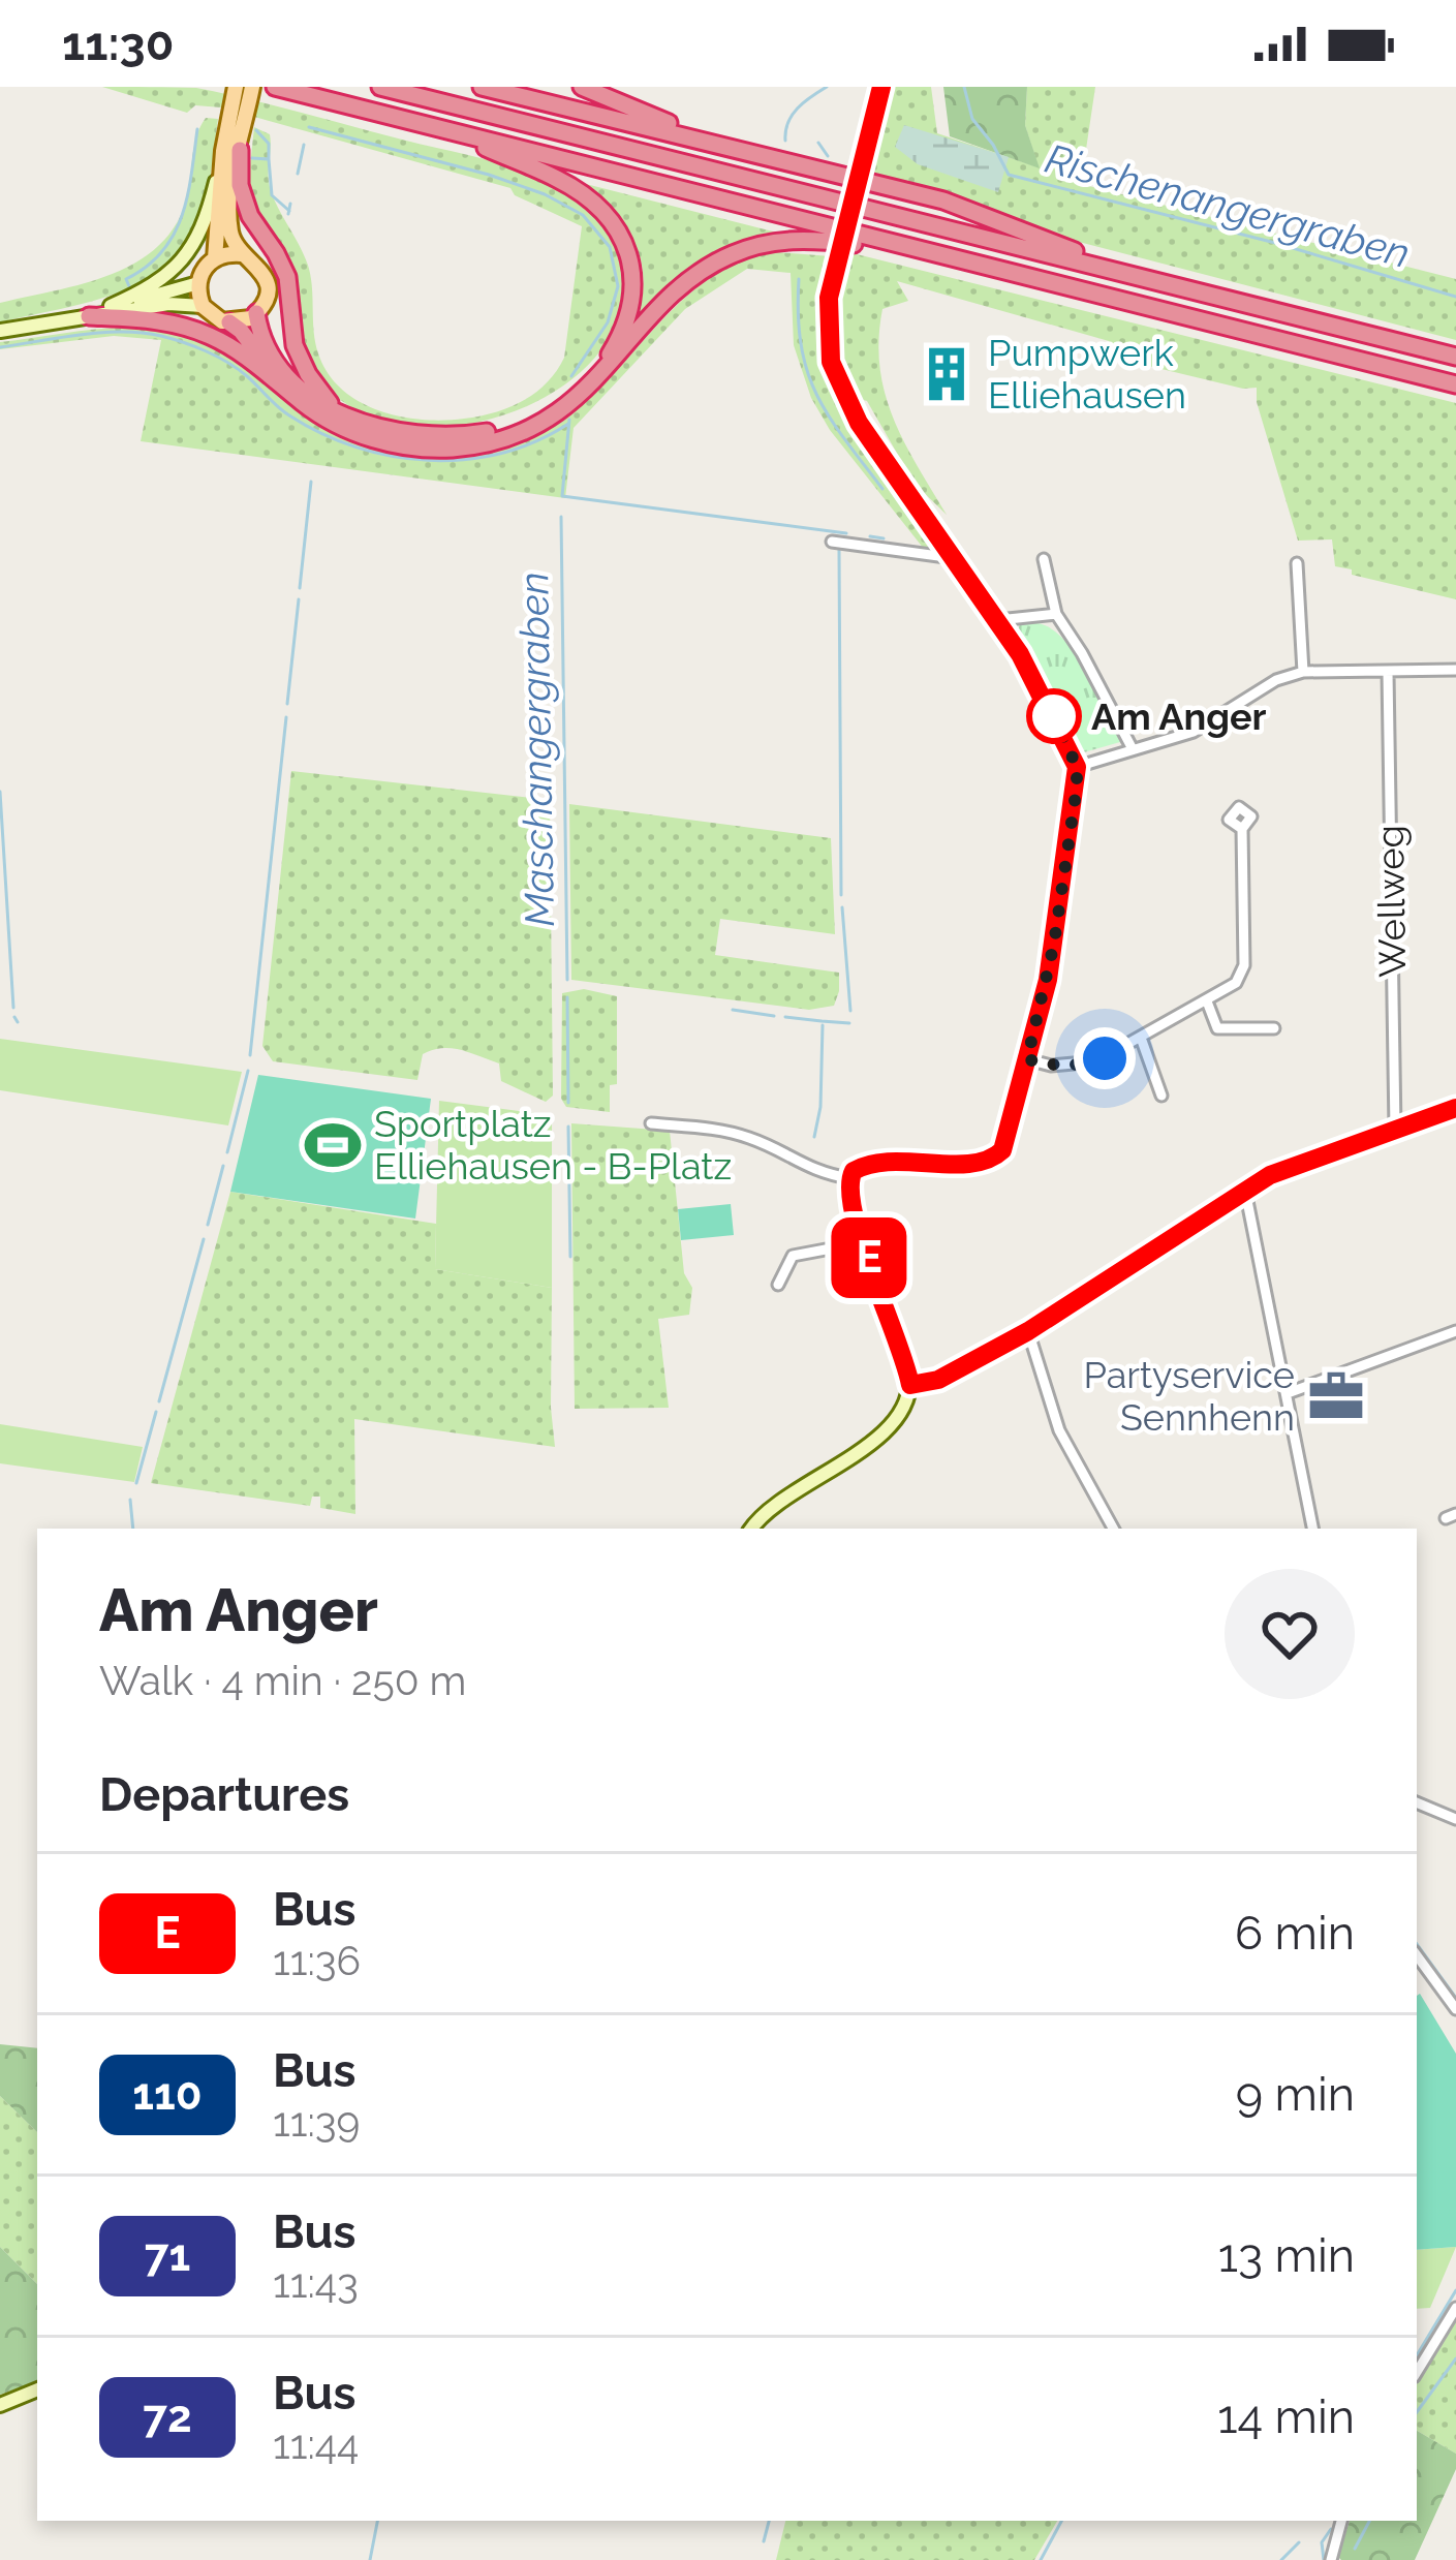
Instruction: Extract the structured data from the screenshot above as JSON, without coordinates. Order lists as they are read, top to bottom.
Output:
{
  "streets": {
    "street": ["Wellweg"]
  },
  "water": ["Rischenangergraben", "Maschangergraben"],
  "places": {
    "building": ["Pumpwerk Elliehausen"],
    "other": ["Am Anger"],
    "sports": ["Sportplatz Elliehausen - B-Platz"],
    "office": ["Partyservice Sennhenn"]
  },
  "lines": ["bus line E"],
  "page": {
    "status": "11:30",
    "on_map": "E",
    "heading": [
      ["Am Anger", "Walk · 4 min · 250 m"],
      "Departures"
    ],
    "list": [
      {
        "mark": "E",
        "name": "Bus",
        "note": "11:36",
        "value": "6 min"
      },
      {
        "mark": "110",
        "name": "Bus",
        "note": "11:39",
        "value": "9 min"
      },
      {
        "mark": "71",
        "name": "Bus",
        "note": "11:43",
        "value": "13 min"
      },
      {
        "mark": "72",
        "name": "Bus",
        "note": "11:44",
        "value": "14 min"
      }
    ]
  }
}
